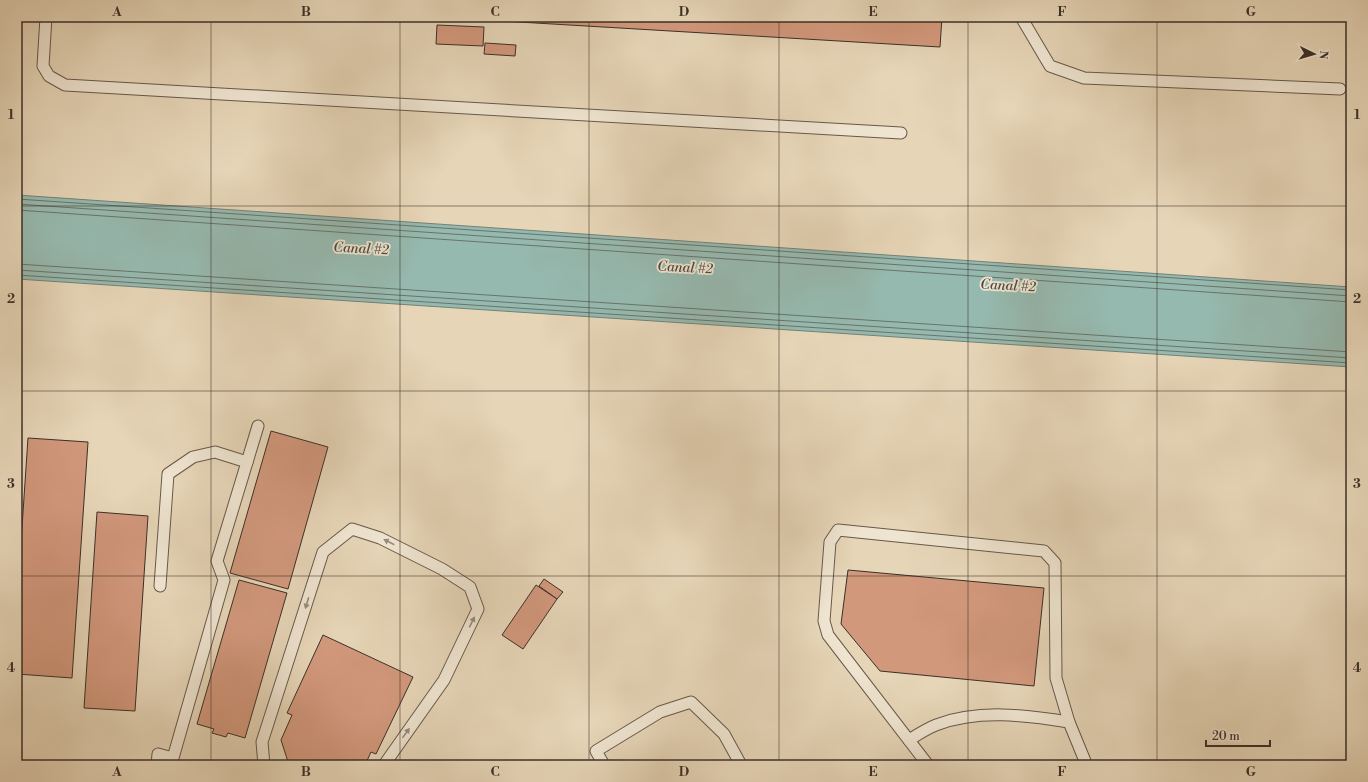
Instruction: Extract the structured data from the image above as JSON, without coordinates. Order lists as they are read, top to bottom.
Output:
{
  "water": ["Canal #2"],
  "scale_bar": "20 m",
  "north": "right",
  "grid": {
    "columns": [
      "A",
      "B",
      "C",
      "D",
      "E",
      "F",
      "G"
    ],
    "rows": [
      "1",
      "2",
      "3",
      "4"
    ]
  }
}
